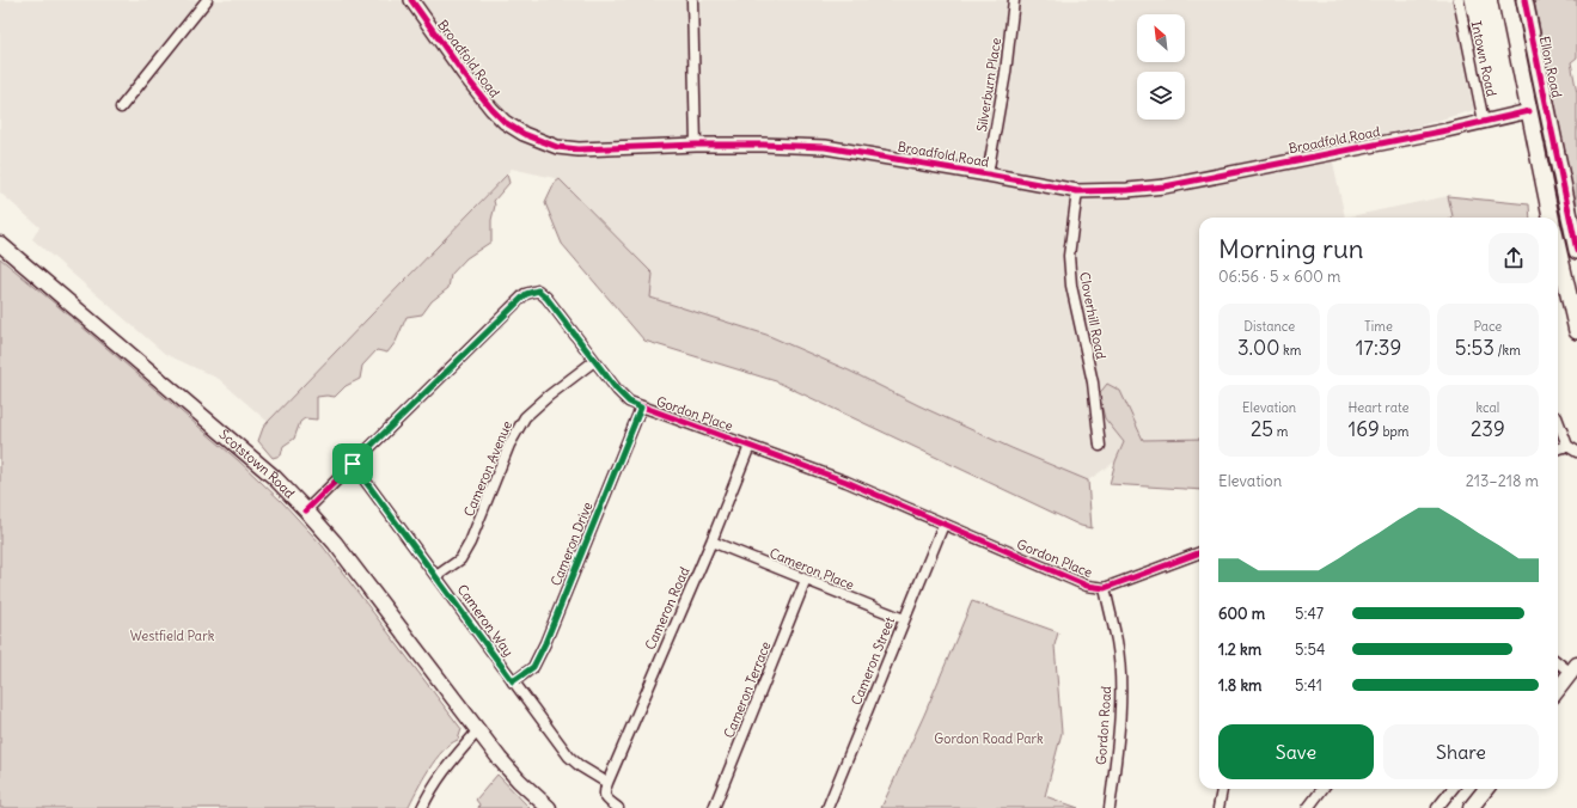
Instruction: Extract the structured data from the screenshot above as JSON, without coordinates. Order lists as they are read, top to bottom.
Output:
{
  "streets": {
    "main road": ["Ellon Road", "Scotstown Road"],
    "street": [
      "Broadfold Road",
      "Intown Road",
      "Silverburn Place",
      "Cloverhill Road",
      "Gordon Place",
      "Cameron Avenue",
      "Cameron Drive",
      "Cameron Place",
      "Cameron Road",
      "Cameron Way",
      "Cameron Street",
      "Cameron Terrace",
      "Gordon Road"
    ]
  },
  "crossings": [
    ["Broadfold Road", "Intown Road"],
    ["Broadfold Road", "Silverburn Place"],
    ["Broadfold Road", "Cloverhill Road"],
    ["Gordon Place", "Scotstown Road"],
    ["Gordon Place", "Cameron Avenue"],
    ["Gordon Place", "Cameron Drive"],
    ["Gordon Place", "Cameron Road"],
    ["Gordon Place", "Cameron Way"],
    ["Gordon Place", "Cameron Street"],
    ["Gordon Place", "Gordon Road"],
    ["Cameron Avenue", "Cameron Way"],
    ["Cameron Drive", "Cameron Way"],
    ["Cameron Place", "Cameron Road"],
    ["Cameron Place", "Cameron Street"],
    ["Cameron Place", "Cameron Terrace"],
    ["Cameron Road", "Cameron Way"]
  ],
  "parks": ["Westfield Park", "Gordon Road Park"],
  "north": "top left",
  "page": {
    "heading": ["Morning run", "06:56 · 5 × 600 m"],
    "stats": [
      ["Distance", "3.00 km"],
      ["Time", "17:39"],
      ["Pace", "5:53 /km"],
      ["Elevation", "25 m"],
      ["Heart rate", "169 bpm"],
      ["kcal", "239"]
    ],
    "chart": ["Elevation", "213–218 m"],
    "list": [
      {
        "name": "600 m",
        "note": "5:47"
      },
      {
        "name": "1.2 km",
        "note": "5:54"
      },
      {
        "name": "1.8 km",
        "note": "5:41"
      }
    ],
    "buttons": ["Save", "Share"]
  }
}
